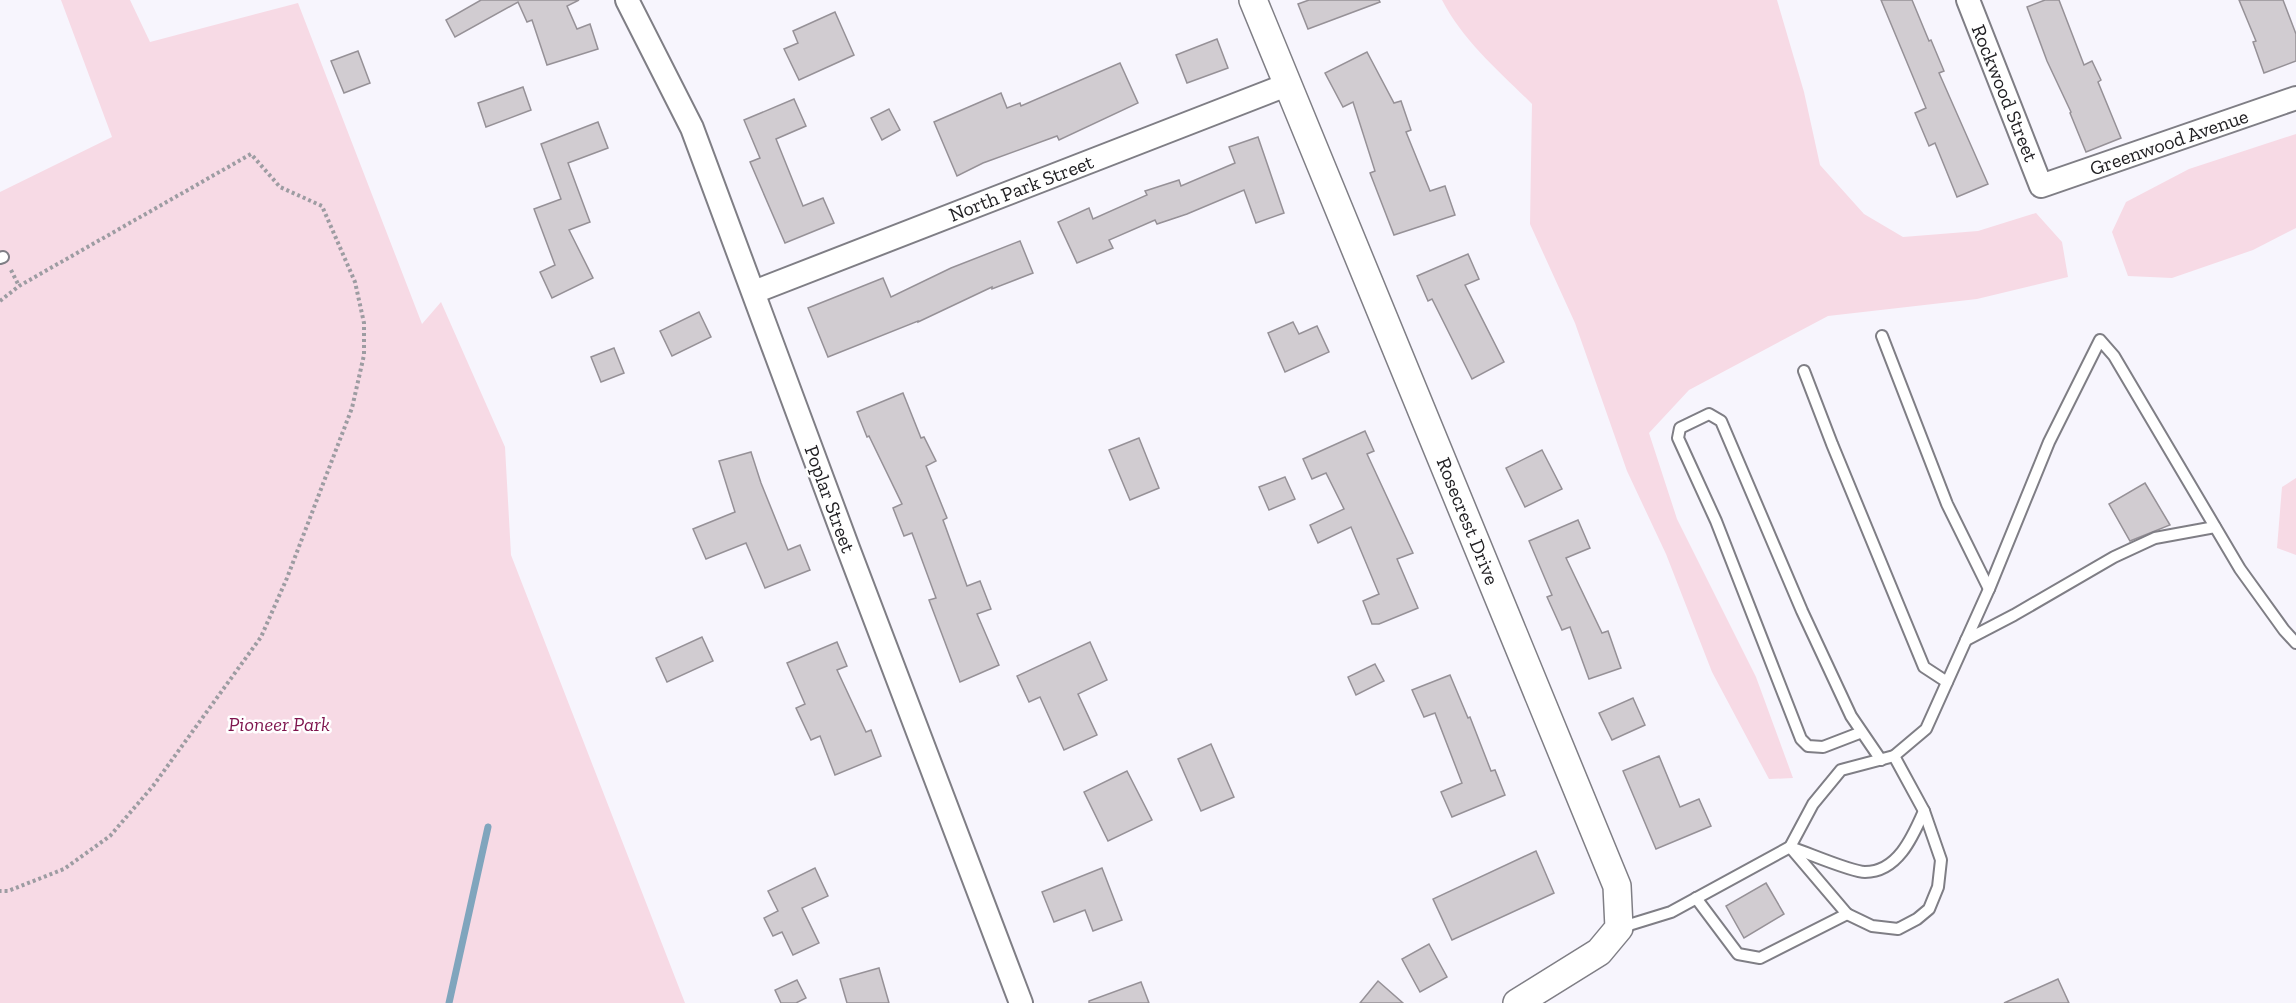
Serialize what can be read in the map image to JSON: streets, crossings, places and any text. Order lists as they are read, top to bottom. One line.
{"streets":{"street":["Rockwood Street","Greenwood Avenue","North Park Street","Poplar Street","Rosecrest Drive"]},"crossings":[["Rockwood Street","Greenwood Avenue"],["North Park Street","Poplar Street"],["North Park Street","Rosecrest Drive"]],"parks":["Pioneer Park"]}
